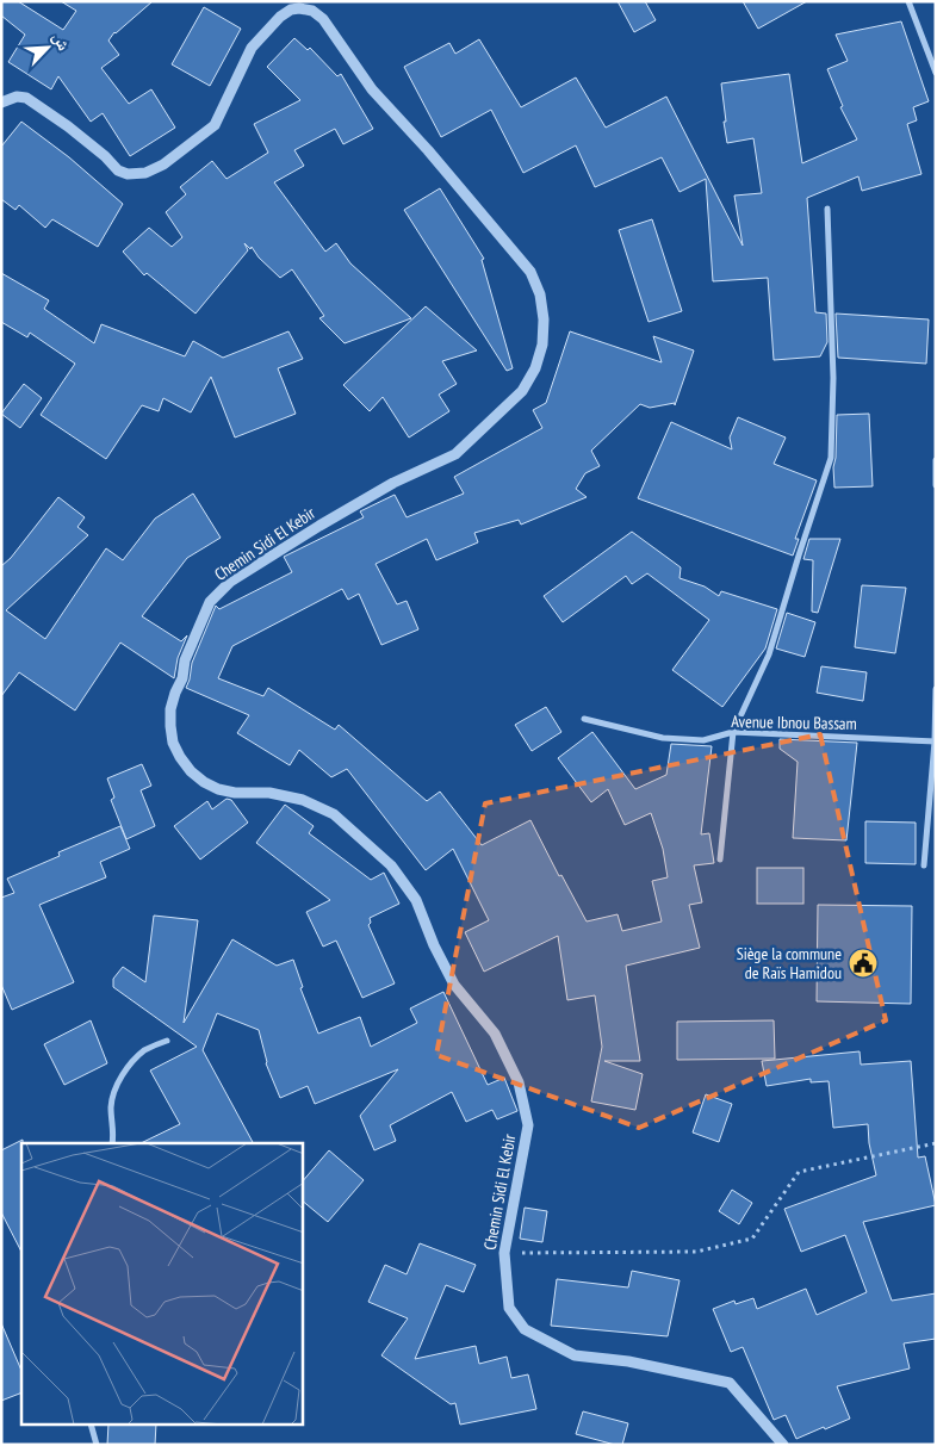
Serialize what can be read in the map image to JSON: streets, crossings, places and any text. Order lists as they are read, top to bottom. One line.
{"streets":{"street":["Chemin Sidi El Kebir","Avenue Ibnou Bassam"]},"places":{"public building":["Siège la commune de Raïs Hamidou"]},"north":"top right"}
